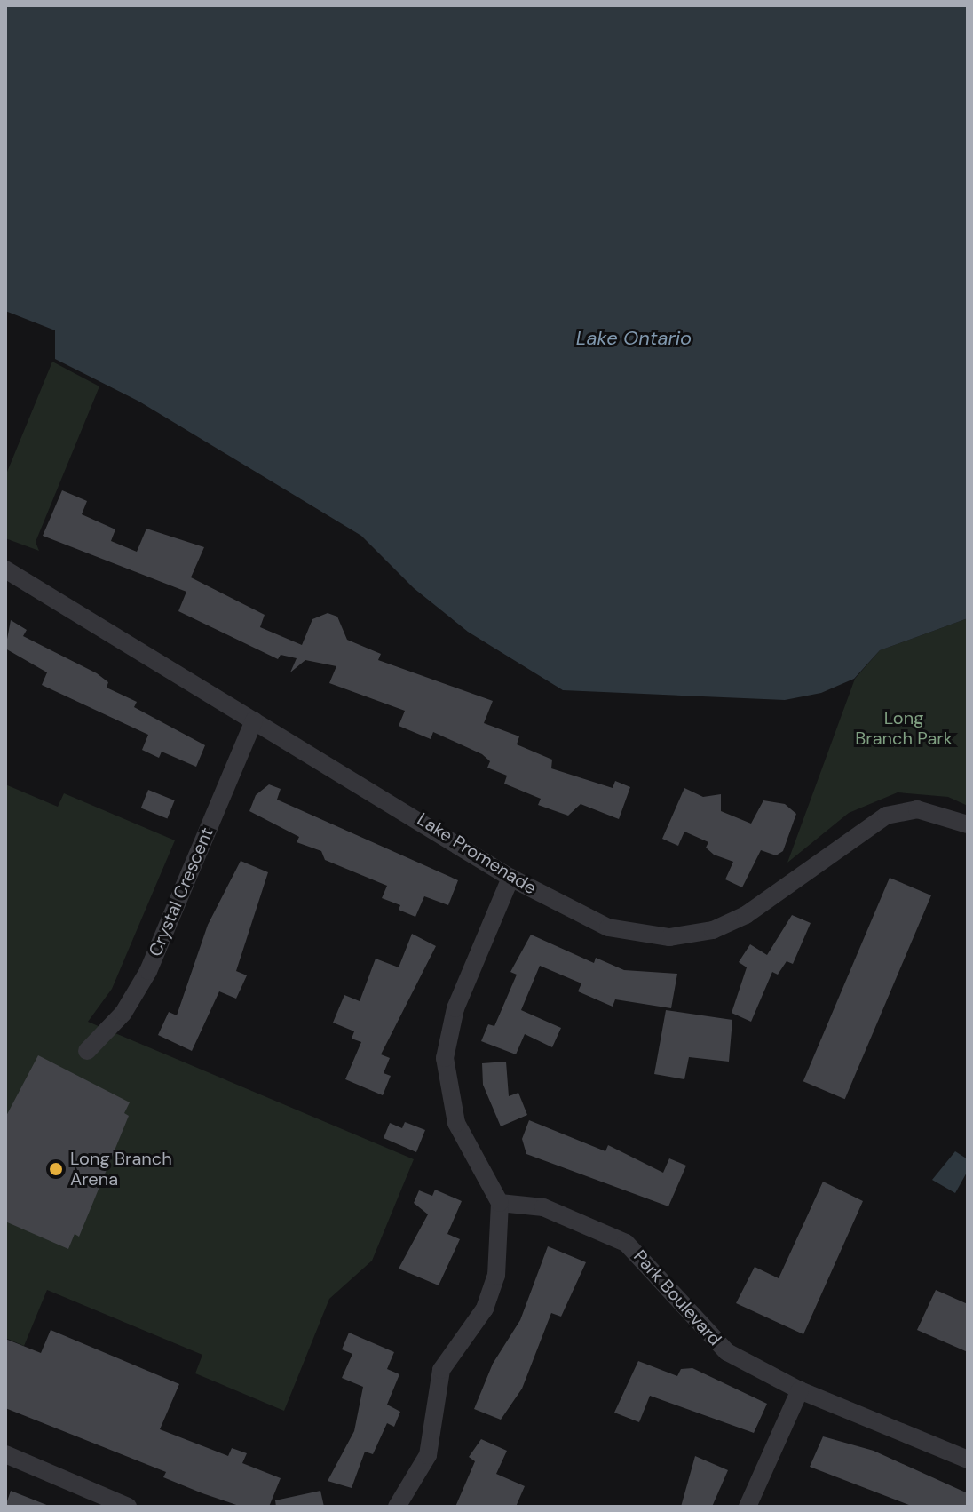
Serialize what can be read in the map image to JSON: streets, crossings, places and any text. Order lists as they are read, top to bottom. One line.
{"streets":{"street":["Lake Promenade","Crystal Crescent","Park Boulevard"]},"crossings":[["Lake Promenade","Crystal Crescent"]],"water":["Lake Ontario"],"parks":["Long Branch Park"],"places":["Long Branch Arena"]}
